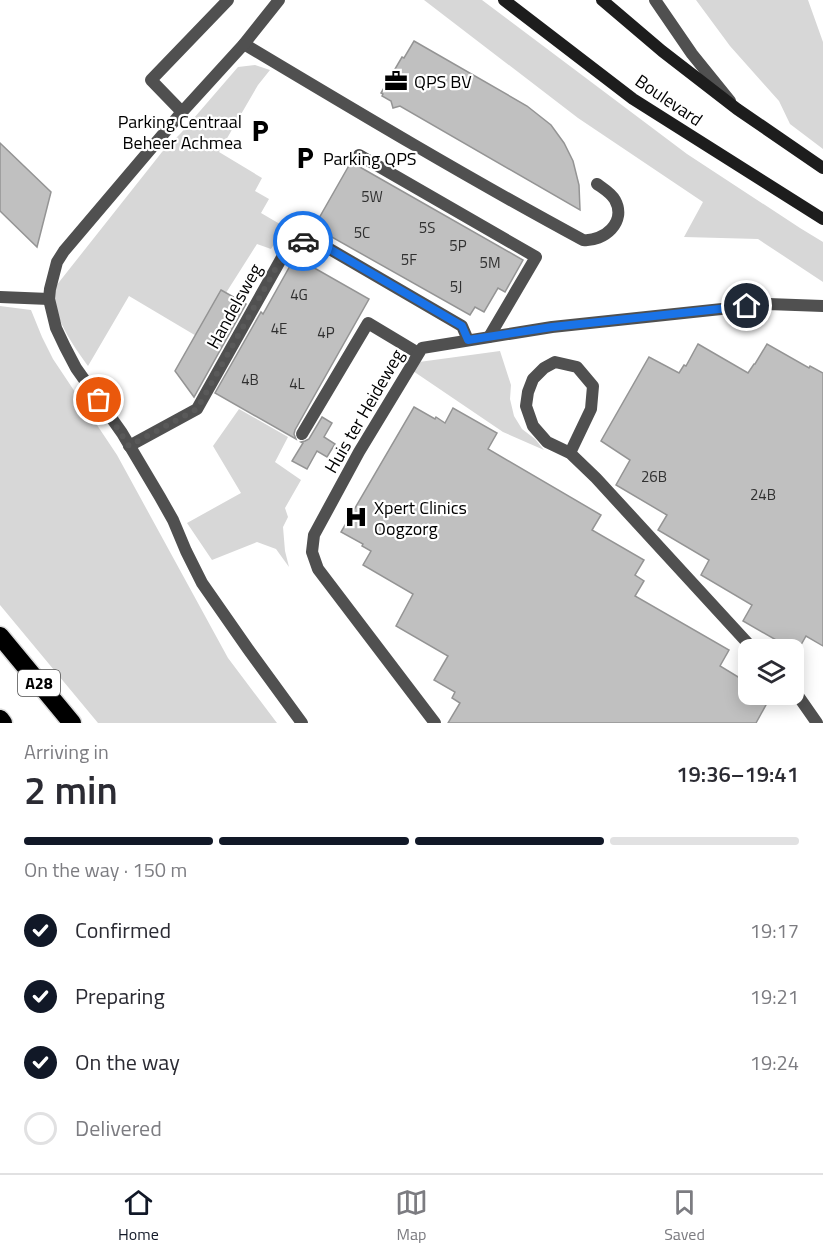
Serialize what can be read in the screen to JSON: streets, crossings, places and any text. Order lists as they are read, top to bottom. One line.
{"streets":{"highway":["A28"],"main road":["Boulevard"],"street":["Handelsweg","Huis ter Heideweg"]},"crossings":[["Handelsweg","Huis ter Heideweg"]],"places":{"office":["QPS BV"],"parking":["Parking Centraal Beheer Achmea","Parking QPS"],"hospital":["Xpert Clinics Oogzorg"]},"house_numbers":["5W","5S","5C","5P","5F","5M","5J","4G","4E","4P","4B","4L","26B","24B"],"page":{"heading":["2 min","Arriving in","19:36–19:41"],"bar":"On the way · 150 m","list":[["Confirmed","19:17"],["Preparing","19:21"],["On the way","19:24"],"Delivered"],"tabs":["Home","Map","Saved"]}}
